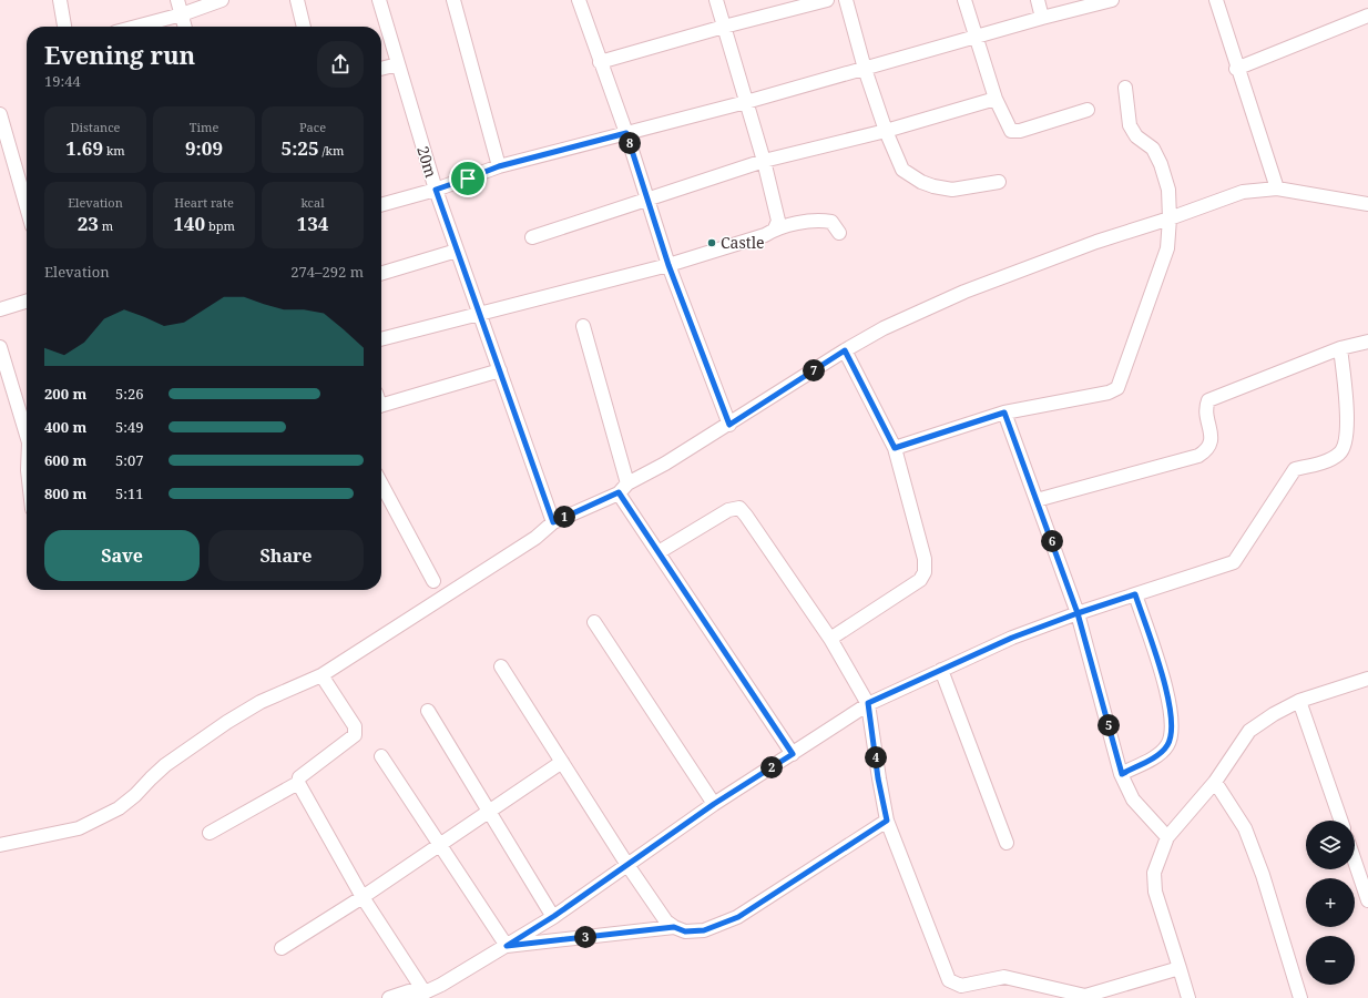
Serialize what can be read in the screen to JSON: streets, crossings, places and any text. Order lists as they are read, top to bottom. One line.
{"streets":{"street":["20m"]},"places":["Castle"],"page":{"heading":["Evening run","19:44"],"stats":[["Distance","1.69 km"],["Time","9:09"],["Pace","5:25 /km"],["Elevation","23 m"],["Heart rate","140 bpm"],["kcal","134"]],"pins":["8","7","1","6","5","4","2","3"],"chart":["Elevation","274–292 m"],"list":[{"name":"200 m","note":"5:26"},{"name":"400 m","note":"5:49"},{"name":"600 m","note":"5:07"},{"name":"800 m","note":"5:11"}],"buttons":["Save","Share"],"map_buttons":["+","−"]}}
